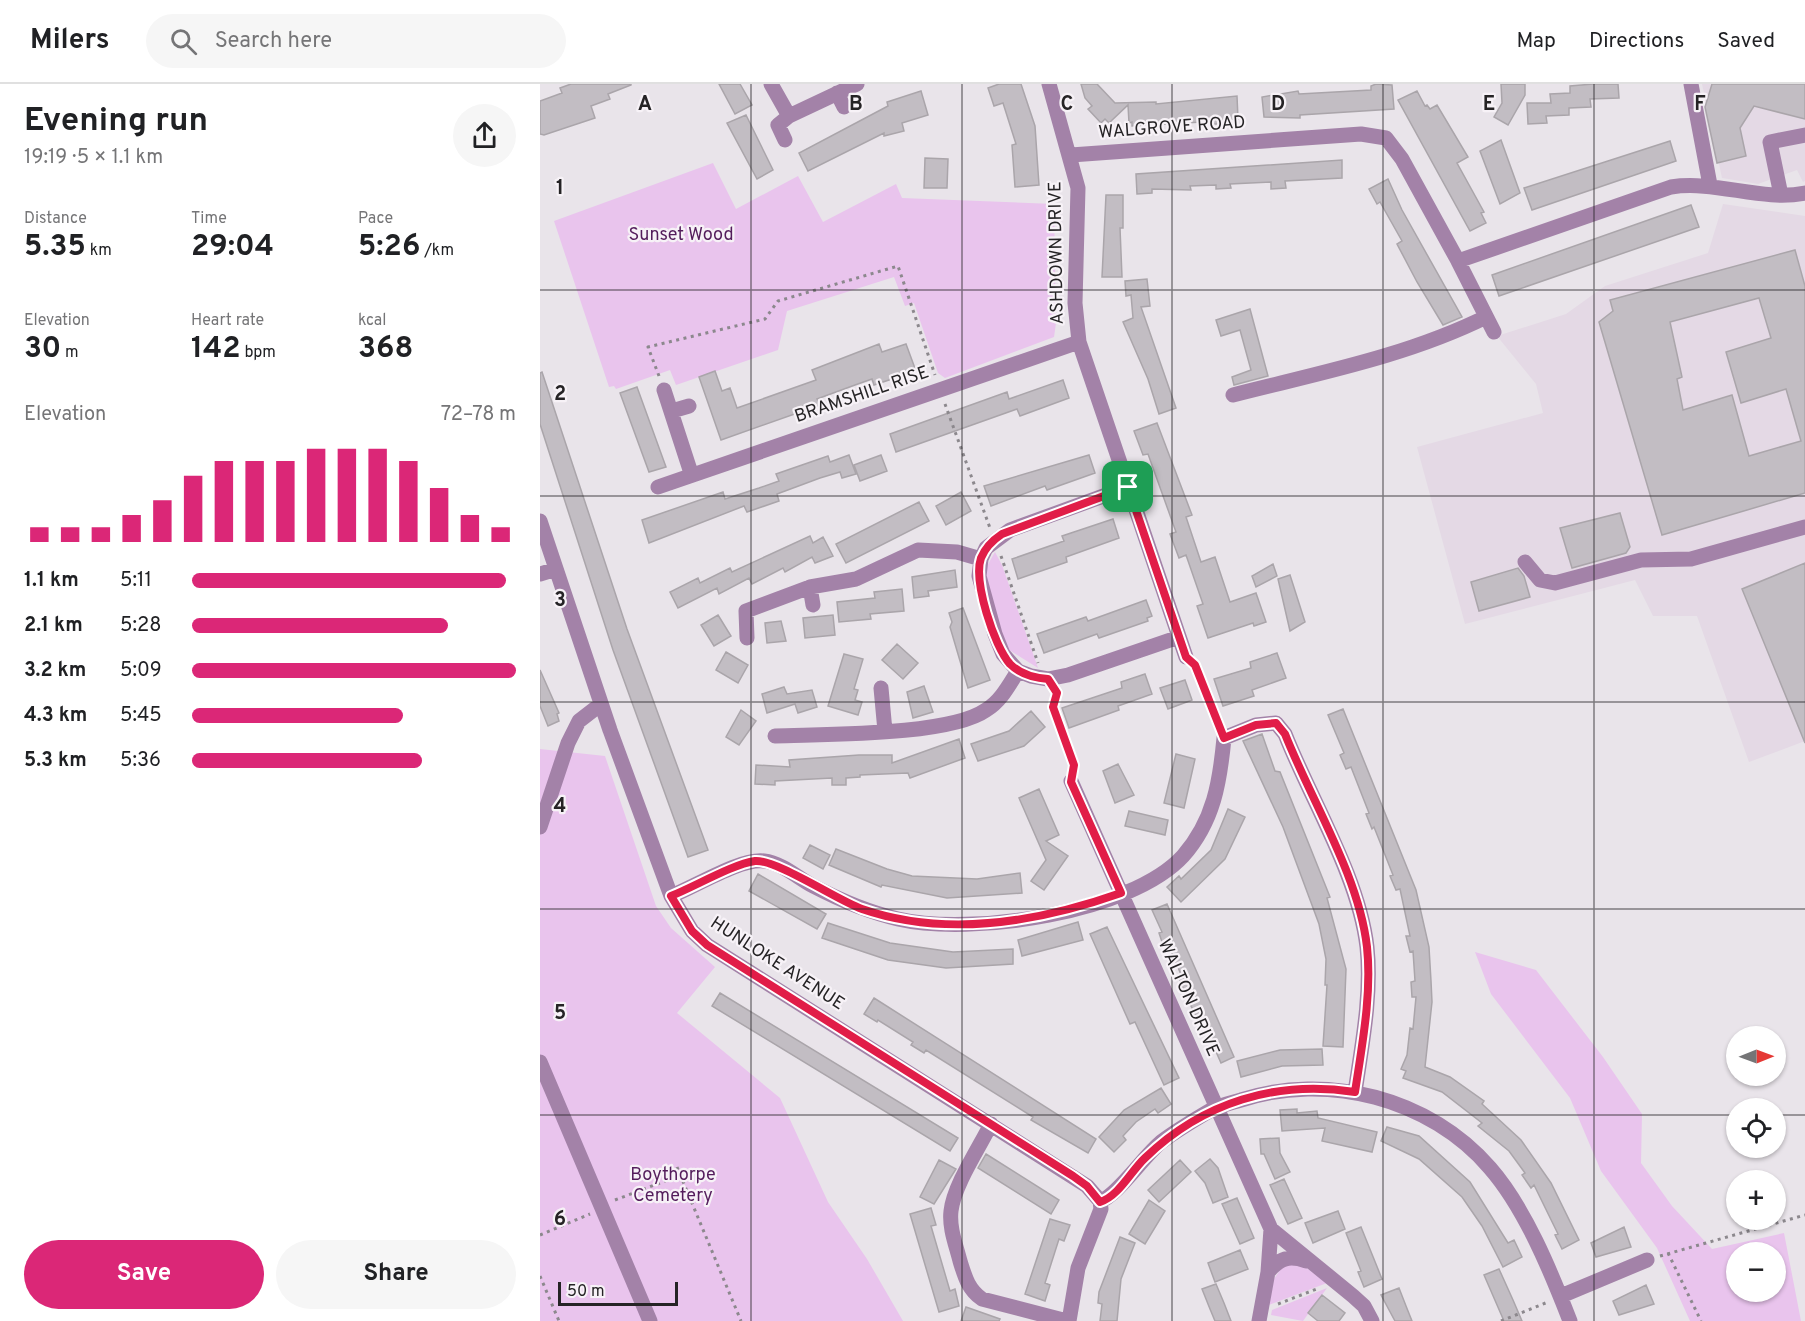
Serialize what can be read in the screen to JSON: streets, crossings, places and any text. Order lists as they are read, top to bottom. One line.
{"streets":{"street":["WALGROVE ROAD","ASHDOWN DRIVE","BRAMSHILL RISE","HUNLOKE AVENUE","WALTON DRIVE"]},"crossings":[["WALGROVE ROAD","ASHDOWN DRIVE"],["ASHDOWN DRIVE","BRAMSHILL RISE"]],"parks":["Sunset Wood","Boythorpe Cemetery"],"scale_bar":"50 m","north":"right","page":{"header":"Milers","search":"Search here","nav":["Map","Directions","Saved"],"heading":["Evening run","19:19 · 5 × 1.1 km"],"stats":[["Distance","5.35 km"],["Time","29:04"],["Pace","5:26 /km"],["Elevation","30 m"],["Heart rate","142 bpm"],["kcal","368"]],"chart":["Elevation","72–78 m"],"list":[{"name":"1.1 km","note":"5:11"},{"name":"2.1 km","note":"5:28"},{"name":"3.2 km","note":"5:09"},{"name":"4.3 km","note":"5:45"},{"name":"5.3 km","note":"5:36"}],"map_buttons":["+","−"],"buttons":["Save","Share"],"scale":"50 m"},"grid":{"columns":["A","B","C","D","E","F"],"rows":["1","2","3","4","5","6"]}}
